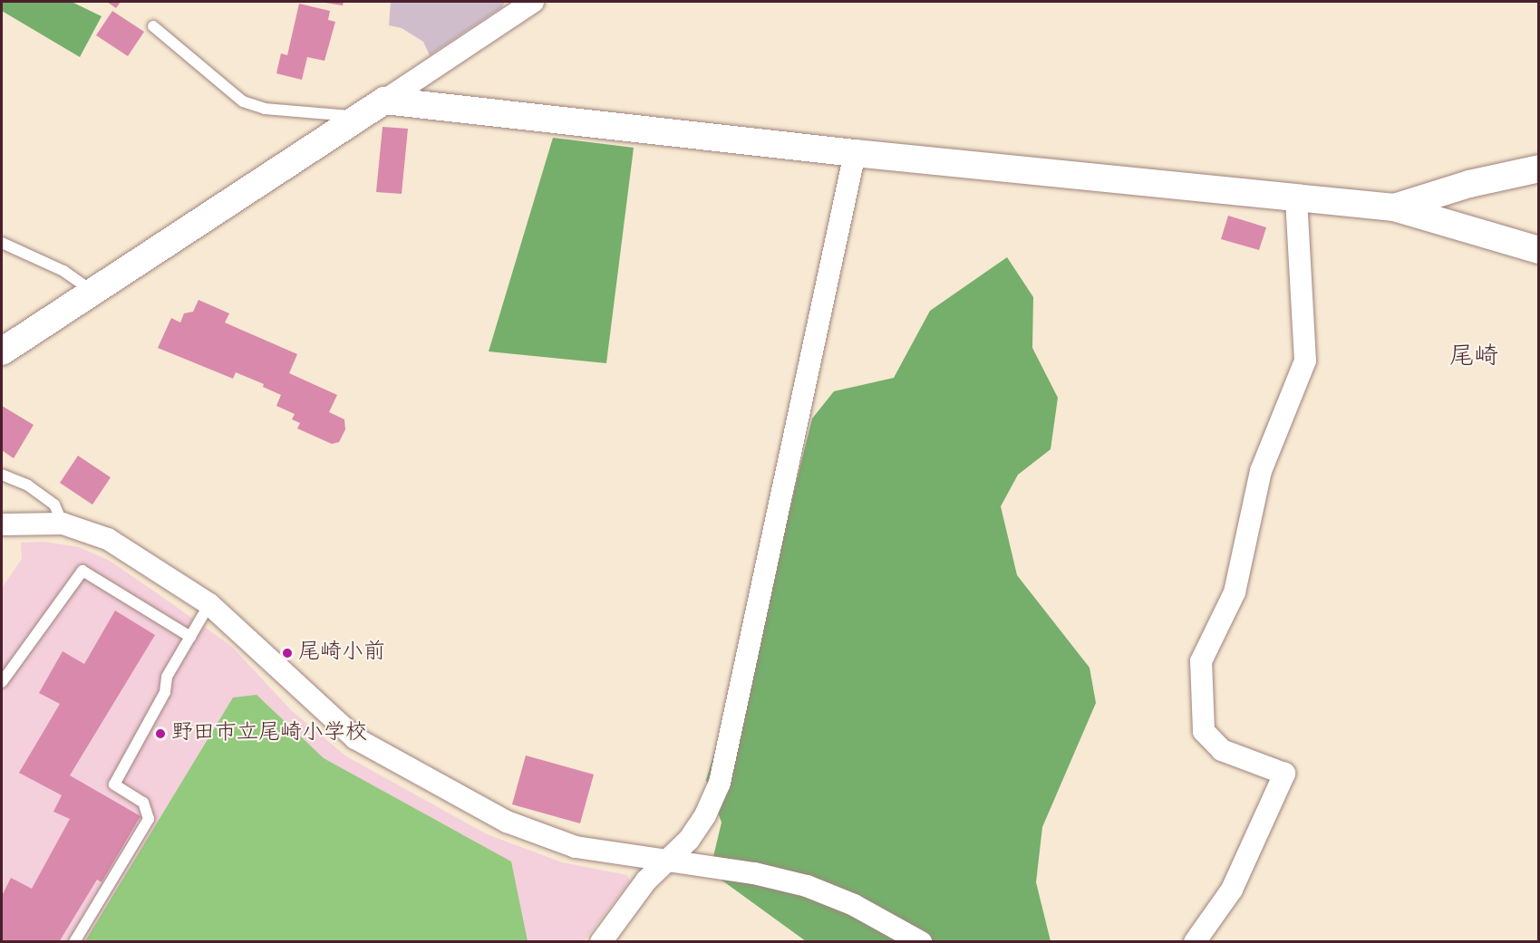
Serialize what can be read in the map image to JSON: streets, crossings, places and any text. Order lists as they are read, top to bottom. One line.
{"districts":["尾崎"],"places":["尾崎小前","野田市立尾崎小学校"]}
